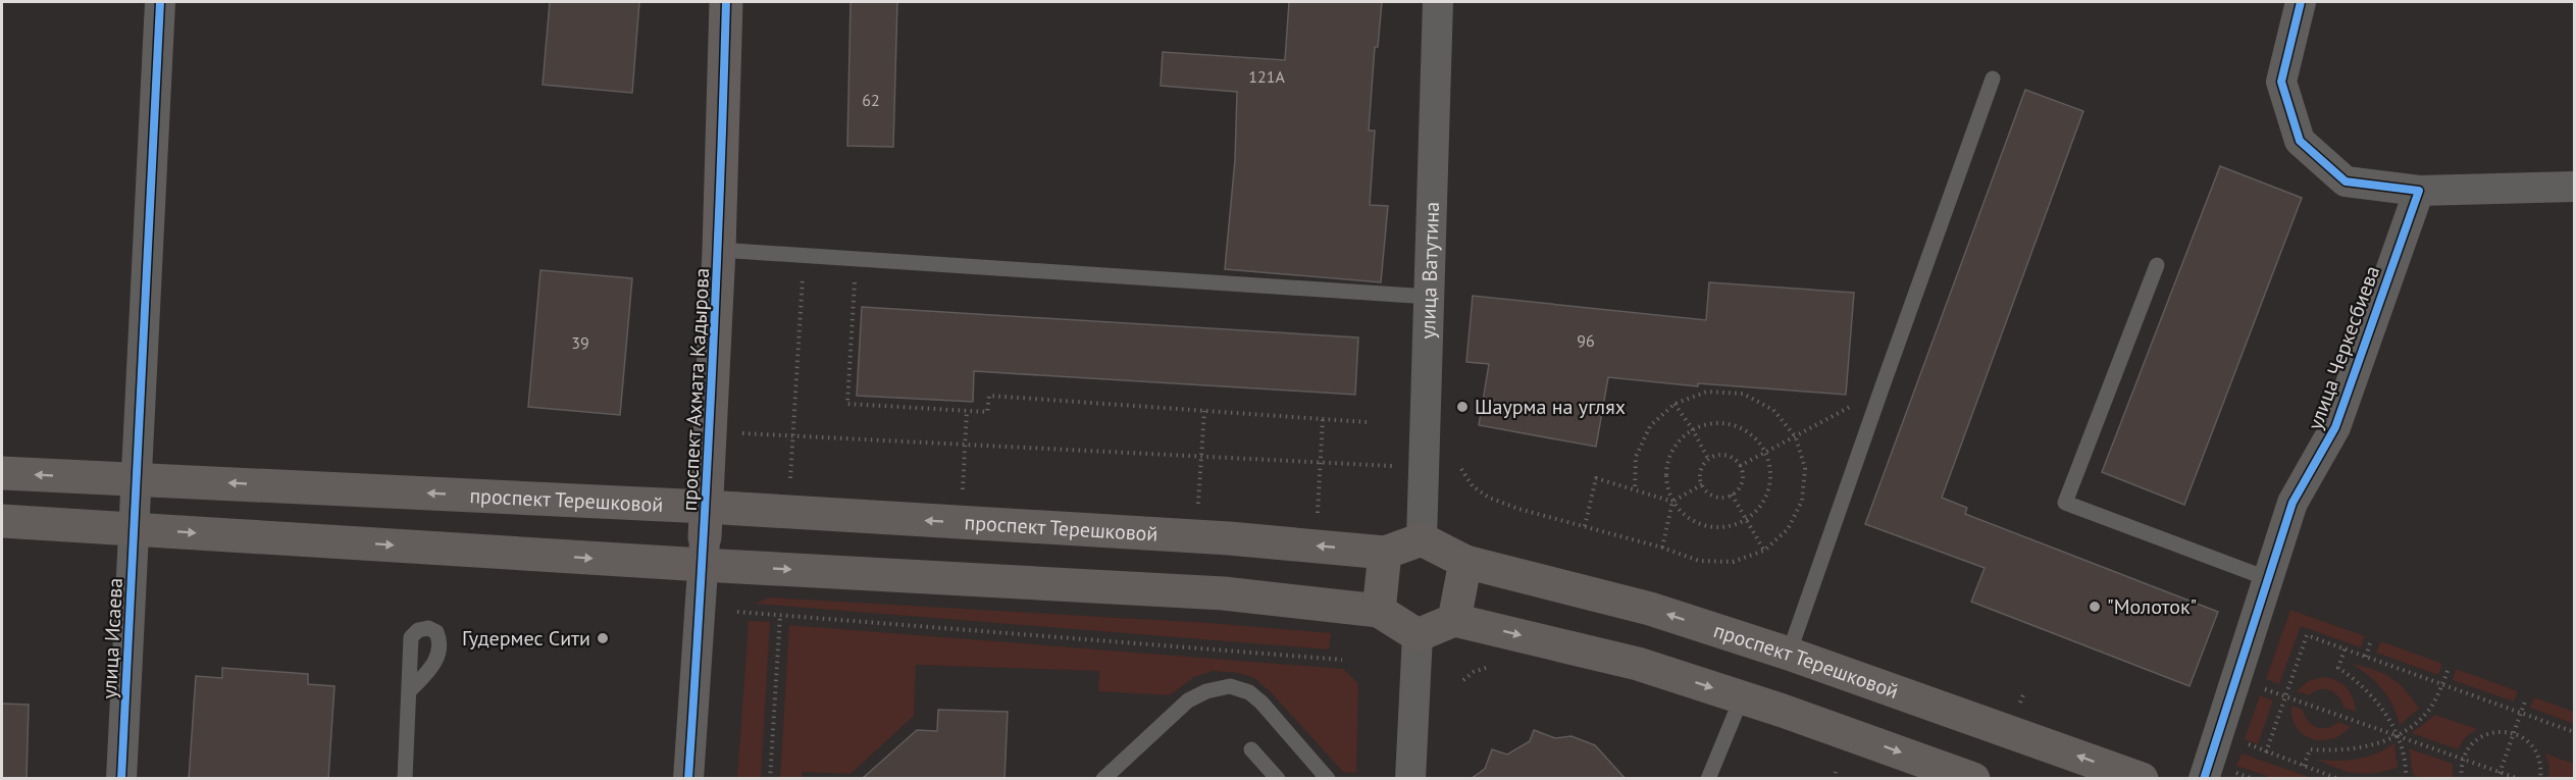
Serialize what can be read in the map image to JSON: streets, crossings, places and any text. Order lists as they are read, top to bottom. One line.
{"streets":{"main road":["проспект Ахмата Кадырова","проспект Терешковой"],"street":["улица Ватутина","улица Черкесбиева","улица Исаева"]},"crossings":[["улица Ватутина","проспект Терешковой"],["проспект Ахмата Кадырова","проспект Терешковой"],["проспект Терешковой","улица Исаева"]],"places":["Шаурма на углях","\"Молоток\"","Гудермес Сити"],"house_numbers":["121А","62","96","39"]}
